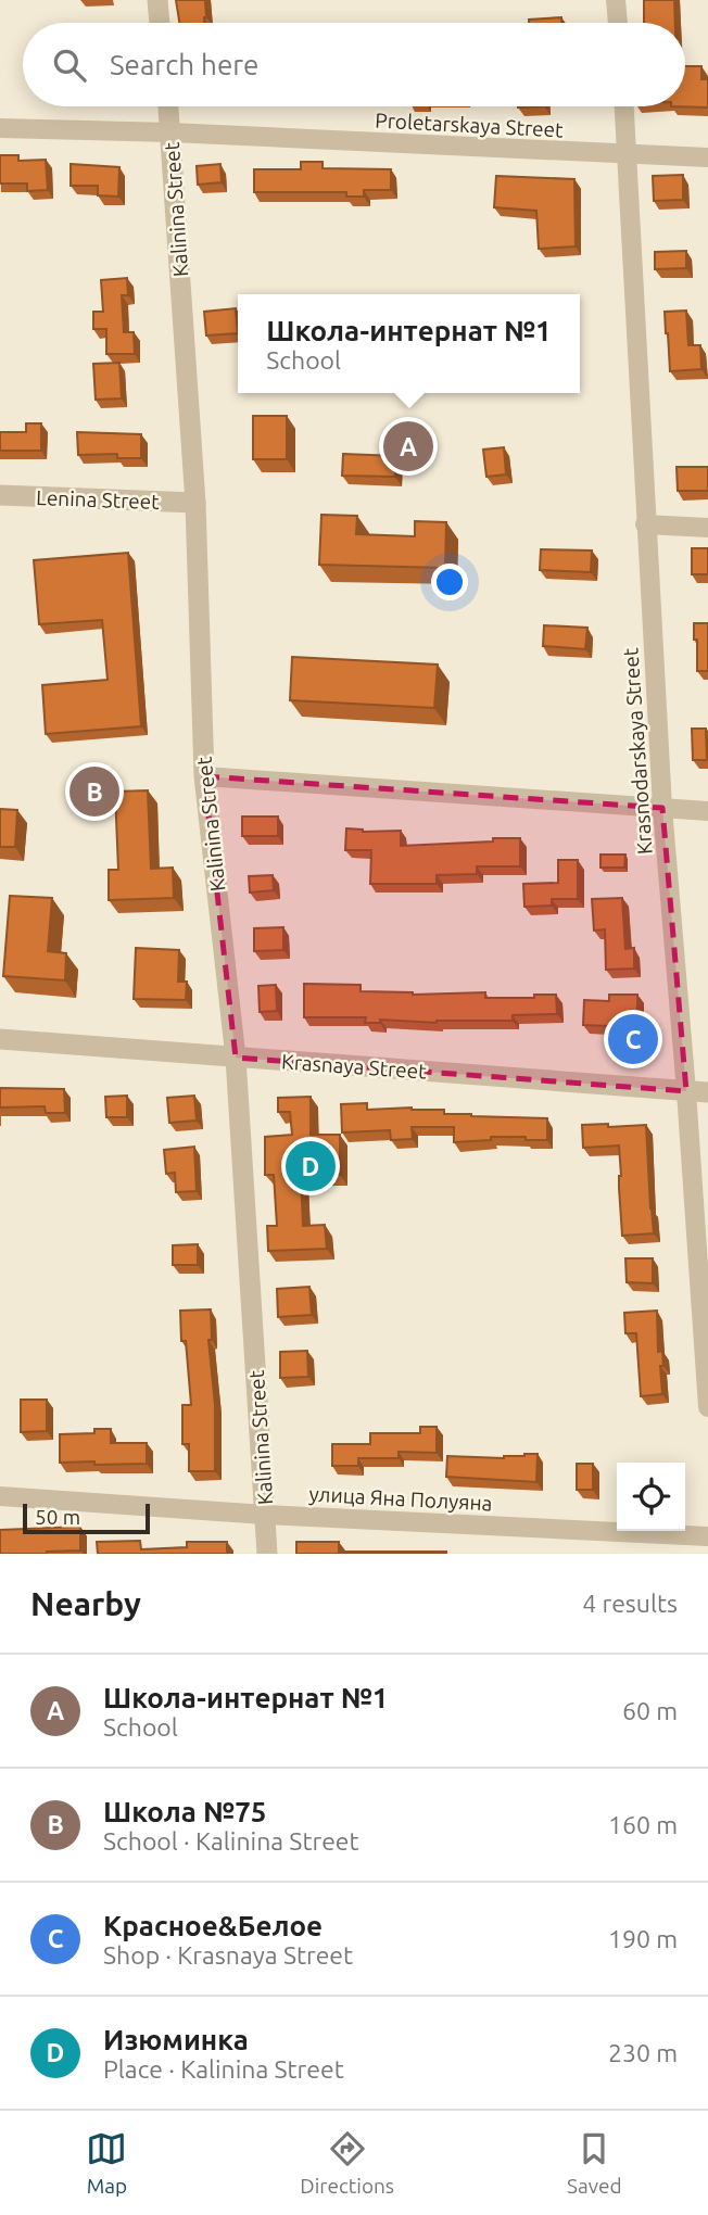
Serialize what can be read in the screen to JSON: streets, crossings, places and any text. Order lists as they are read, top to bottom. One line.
{"streets":{"street":["Proletarskaya Street","Kalinina Street","Lenina Street","Krasnodarskaya Street","Krasnaya Street","улица Яна Полуяна"]},"crossings":[["Proletarskaya Street","Kalinina Street"],["Proletarskaya Street","Krasnodarskaya Street"],["Kalinina Street","Lenina Street"],["Kalinina Street","Krasnaya Street"],["Kalinina Street","улица Яна Полуяна"],["Krasnodarskaya Street","Krasnaya Street"]],"scale_bar":"50 m","page":{"search":"Search here","popup":["Школа-интернат №1","School"],"pins":["A","B","C","D"],"scale":"50 m","heading":["Nearby","4 results"],"list":[{"mark":"A","name":"Школа-интернат №1","note":"School","value":"60 m"},{"mark":"B","name":"Школа №75","note":"School · Kalinina Street","value":"160 m"},{"mark":"C","name":"Красное&Белое","note":"Shop · Krasnaya Street","value":"190 m"},{"mark":"D","name":"Изюминка","note":"Place · Kalinina Street","value":"230 m"}],"nav":["Map","Directions","Saved"]}}
